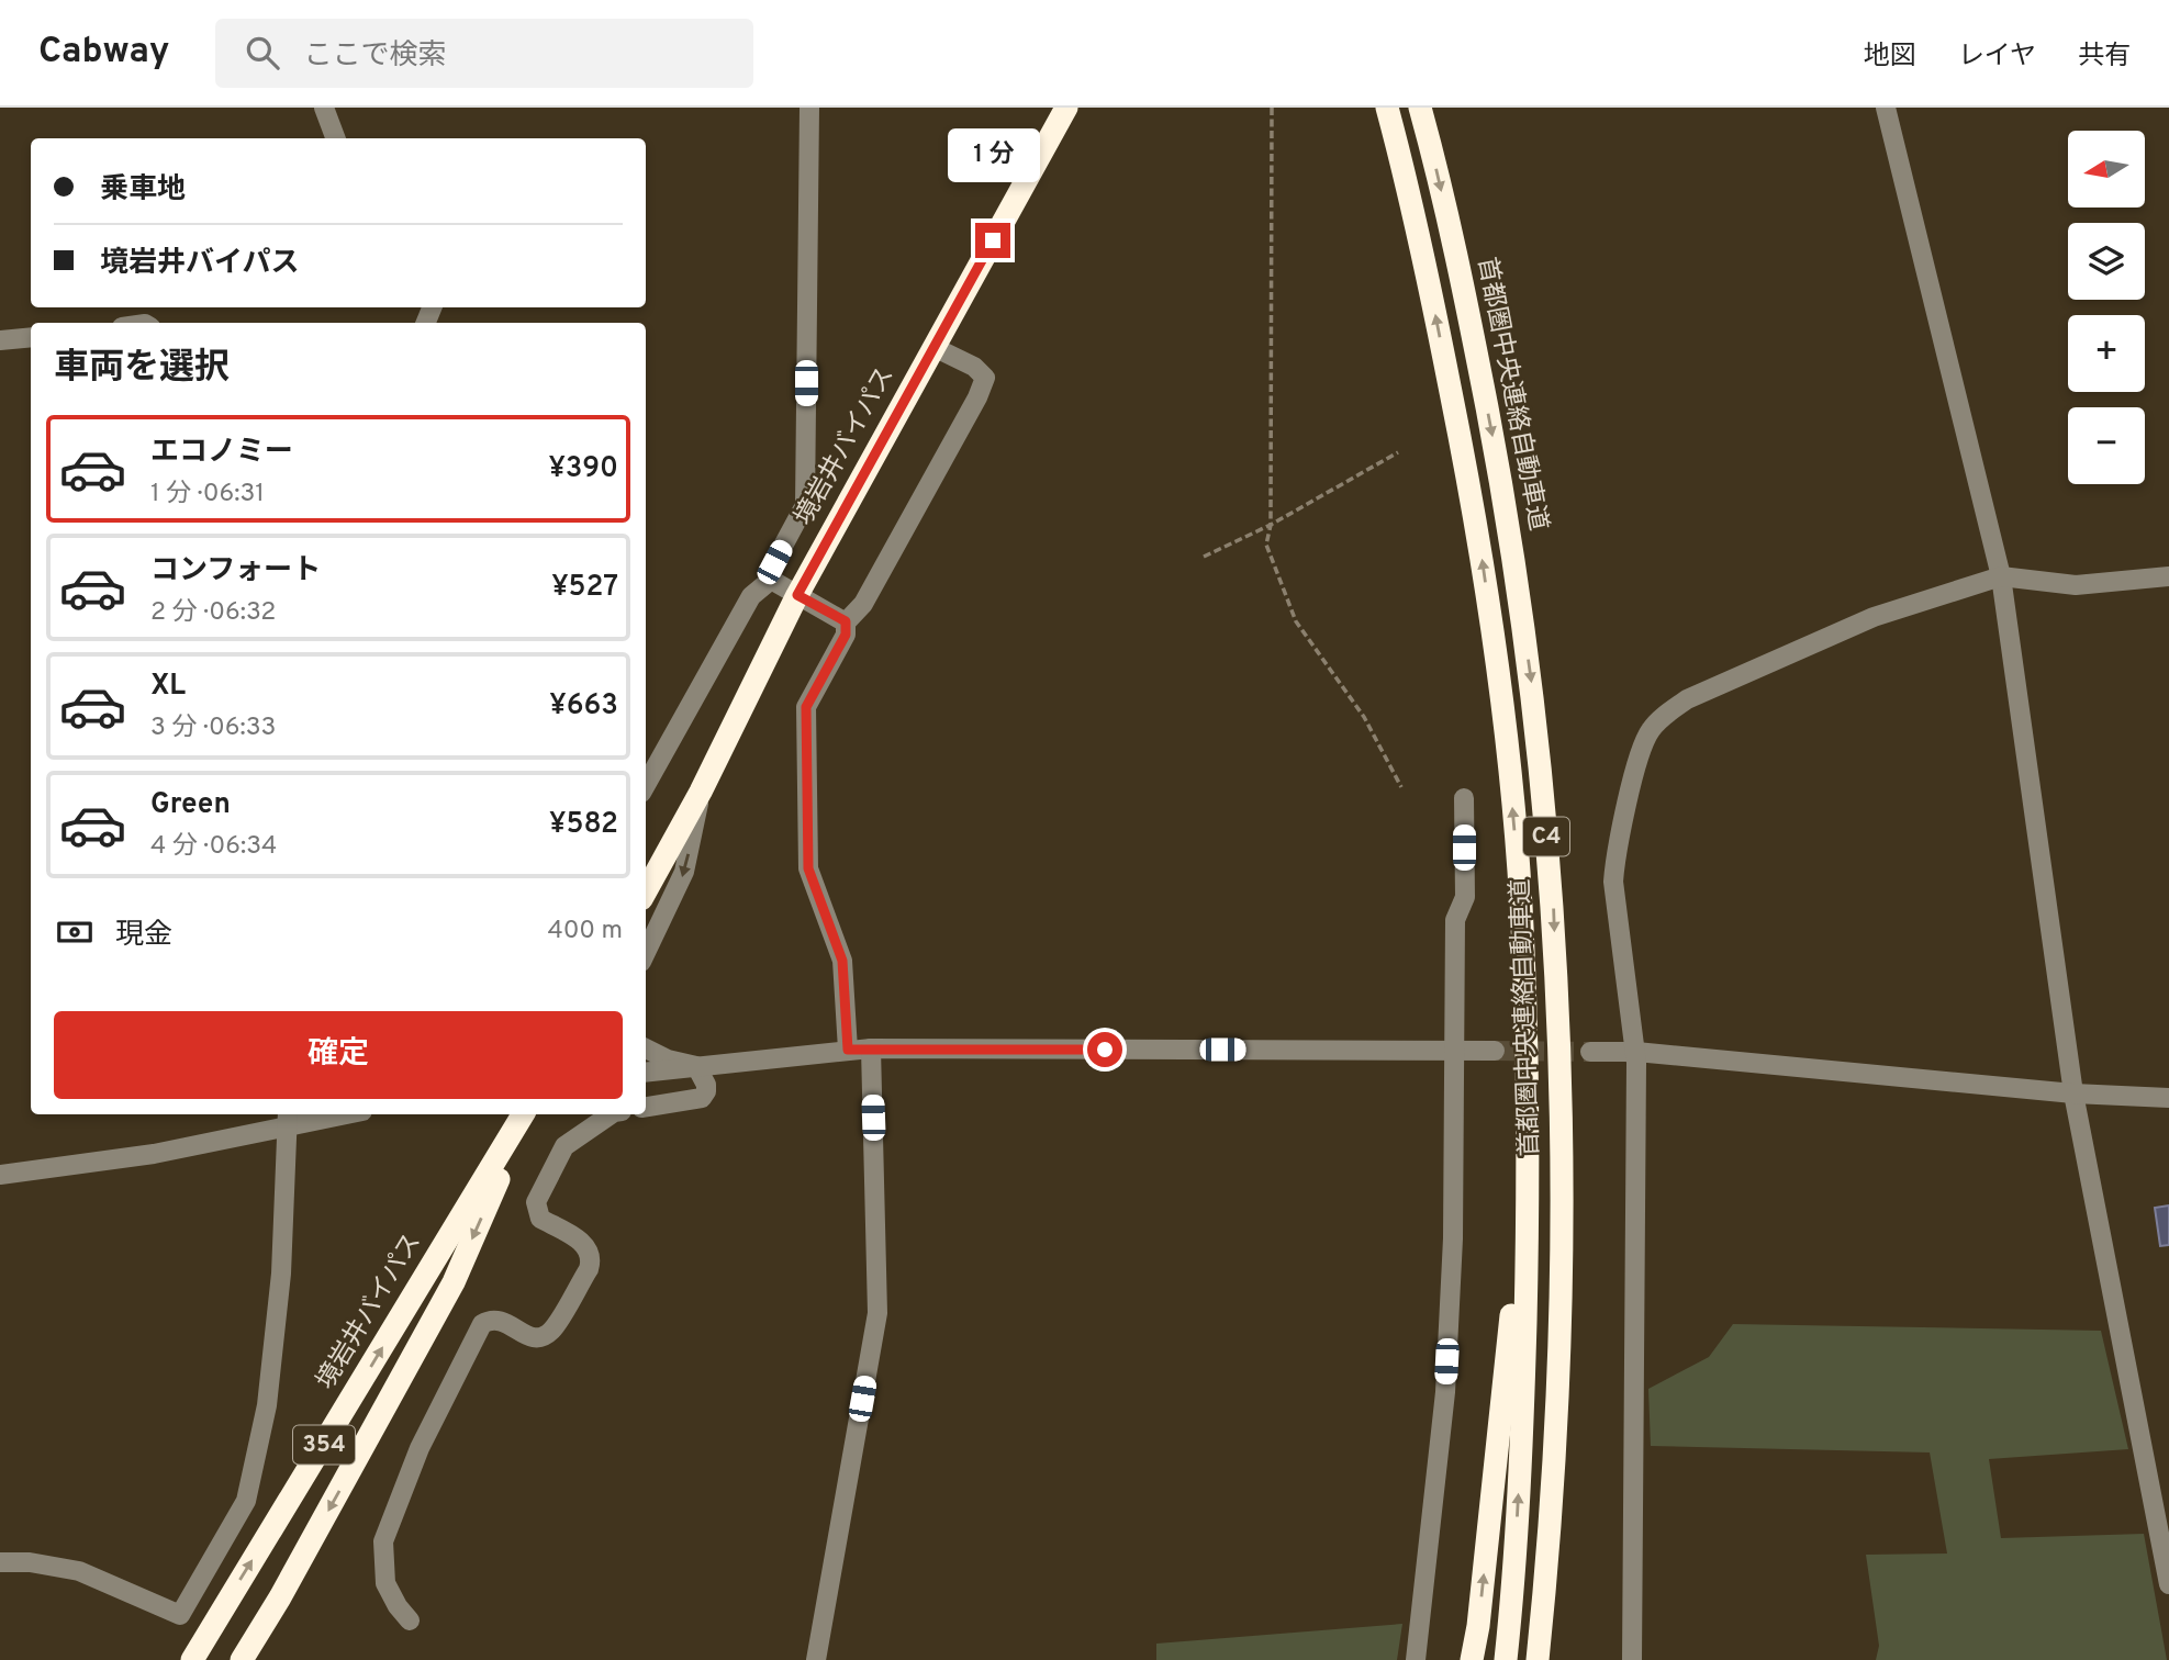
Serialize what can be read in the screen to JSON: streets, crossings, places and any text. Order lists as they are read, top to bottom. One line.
{"streets":{"highway":["首都圏中央連絡自動車道","境岩井バイパス","C4","354"]},"north":"left","page":{"header":"Cabway","search":"ここで検索","nav":["地図","レイヤ","共有"],"bubble":"1 分","map_buttons":["+","−"],"banner":["乗車地","境岩井バイパス"],"heading":"車両を選択","list":[{"name":"エコノミー","note":"1 分 · 06:31","value":"¥390"},{"name":"コンフォート","note":"2 分 · 06:32","value":"¥527"},{"name":"XL","note":"3 分 · 06:33","value":"¥663"},{"name":"Green","note":"4 分 · 06:34","value":"¥582"}],"pay":["現金","400 m"],"buttons":"確定"}}
